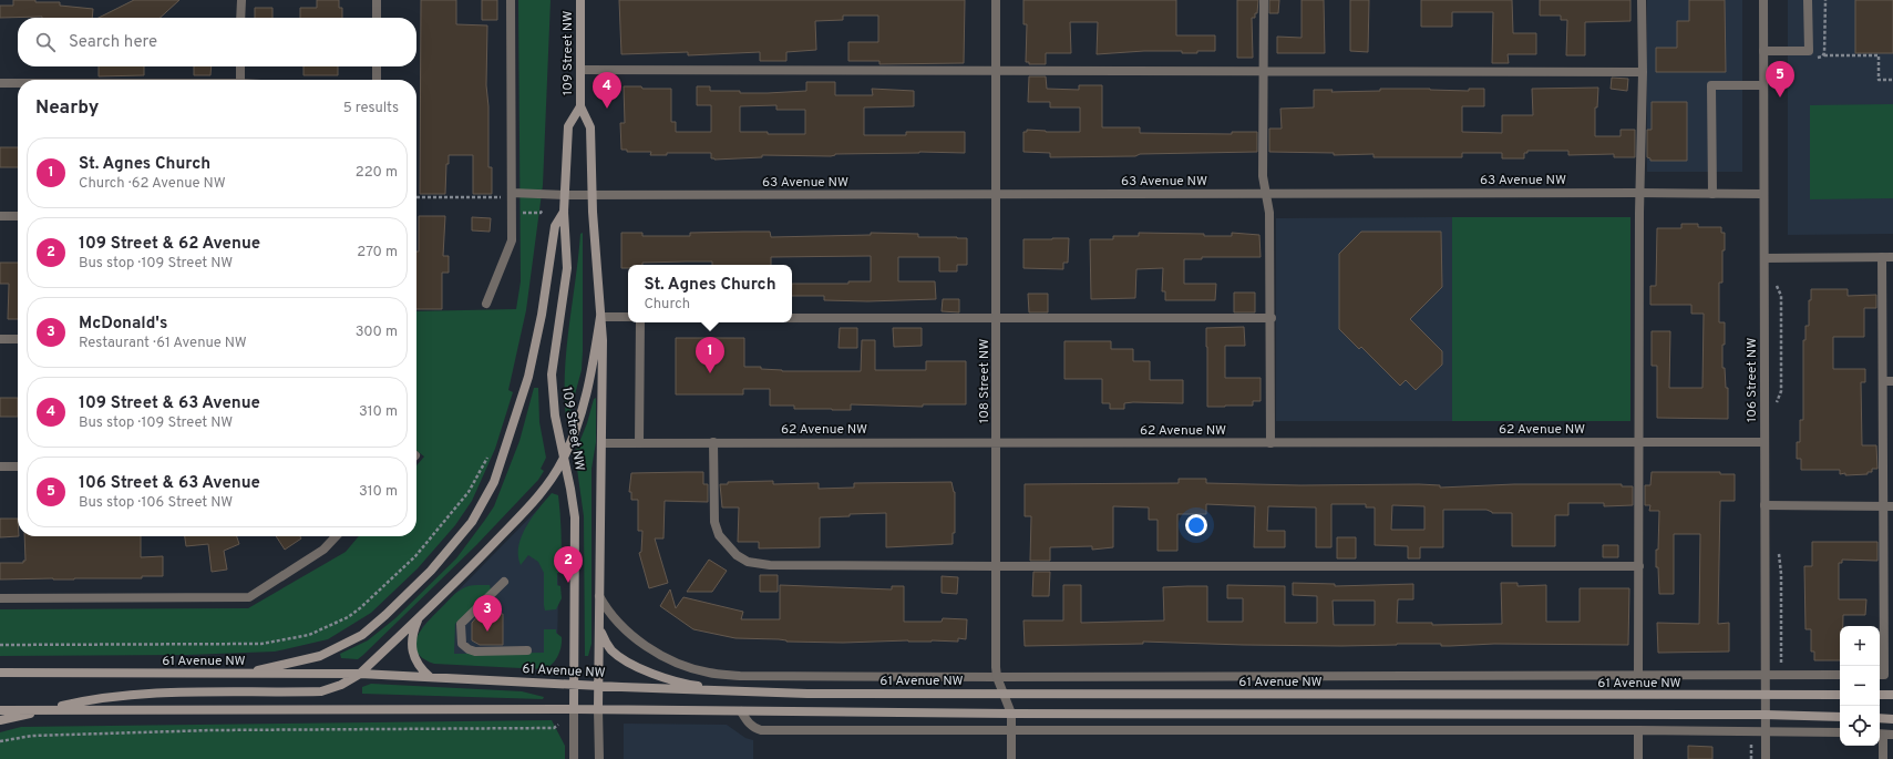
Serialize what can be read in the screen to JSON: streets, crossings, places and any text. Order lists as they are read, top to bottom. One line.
{"streets":{"main road":["109 Street NW","61 Avenue NW"],"street":["63 Avenue NW","106 Street NW","108 Street NW","62 Avenue NW"]},"crossings":[["109 Street NW","63 Avenue NW"],["109 Street NW","62 Avenue NW"],["109 Street NW","61 Avenue NW"],["63 Avenue NW","106 Street NW"],["63 Avenue NW","108 Street NW"],["106 Street NW","62 Avenue NW"],["106 Street NW","61 Avenue NW"],["108 Street NW","62 Avenue NW"],["108 Street NW","61 Avenue NW"]],"page":{"search":"Search here","pins":["5","4","1","2","3"],"heading":["Nearby","5 results"],"list":[{"mark":"1","name":"St. Agnes Church","note":"Church · 62 Avenue NW","value":"220 m"},{"mark":"2","name":"109 Street & 62 Avenue","note":"Bus stop · 109 Street NW","value":"270 m"},{"mark":"3","name":"McDonald's","note":"Restaurant · 61 Avenue NW","value":"300 m"},{"mark":"4","name":"109 Street & 63 Avenue","note":"Bus stop · 109 Street NW","value":"310 m"},{"mark":"5","name":"106 Street & 63 Avenue","note":"Bus stop · 106 Street NW","value":"310 m"}],"popup":["St. Agnes Church","Church"],"map_buttons":["+","−"]}}
